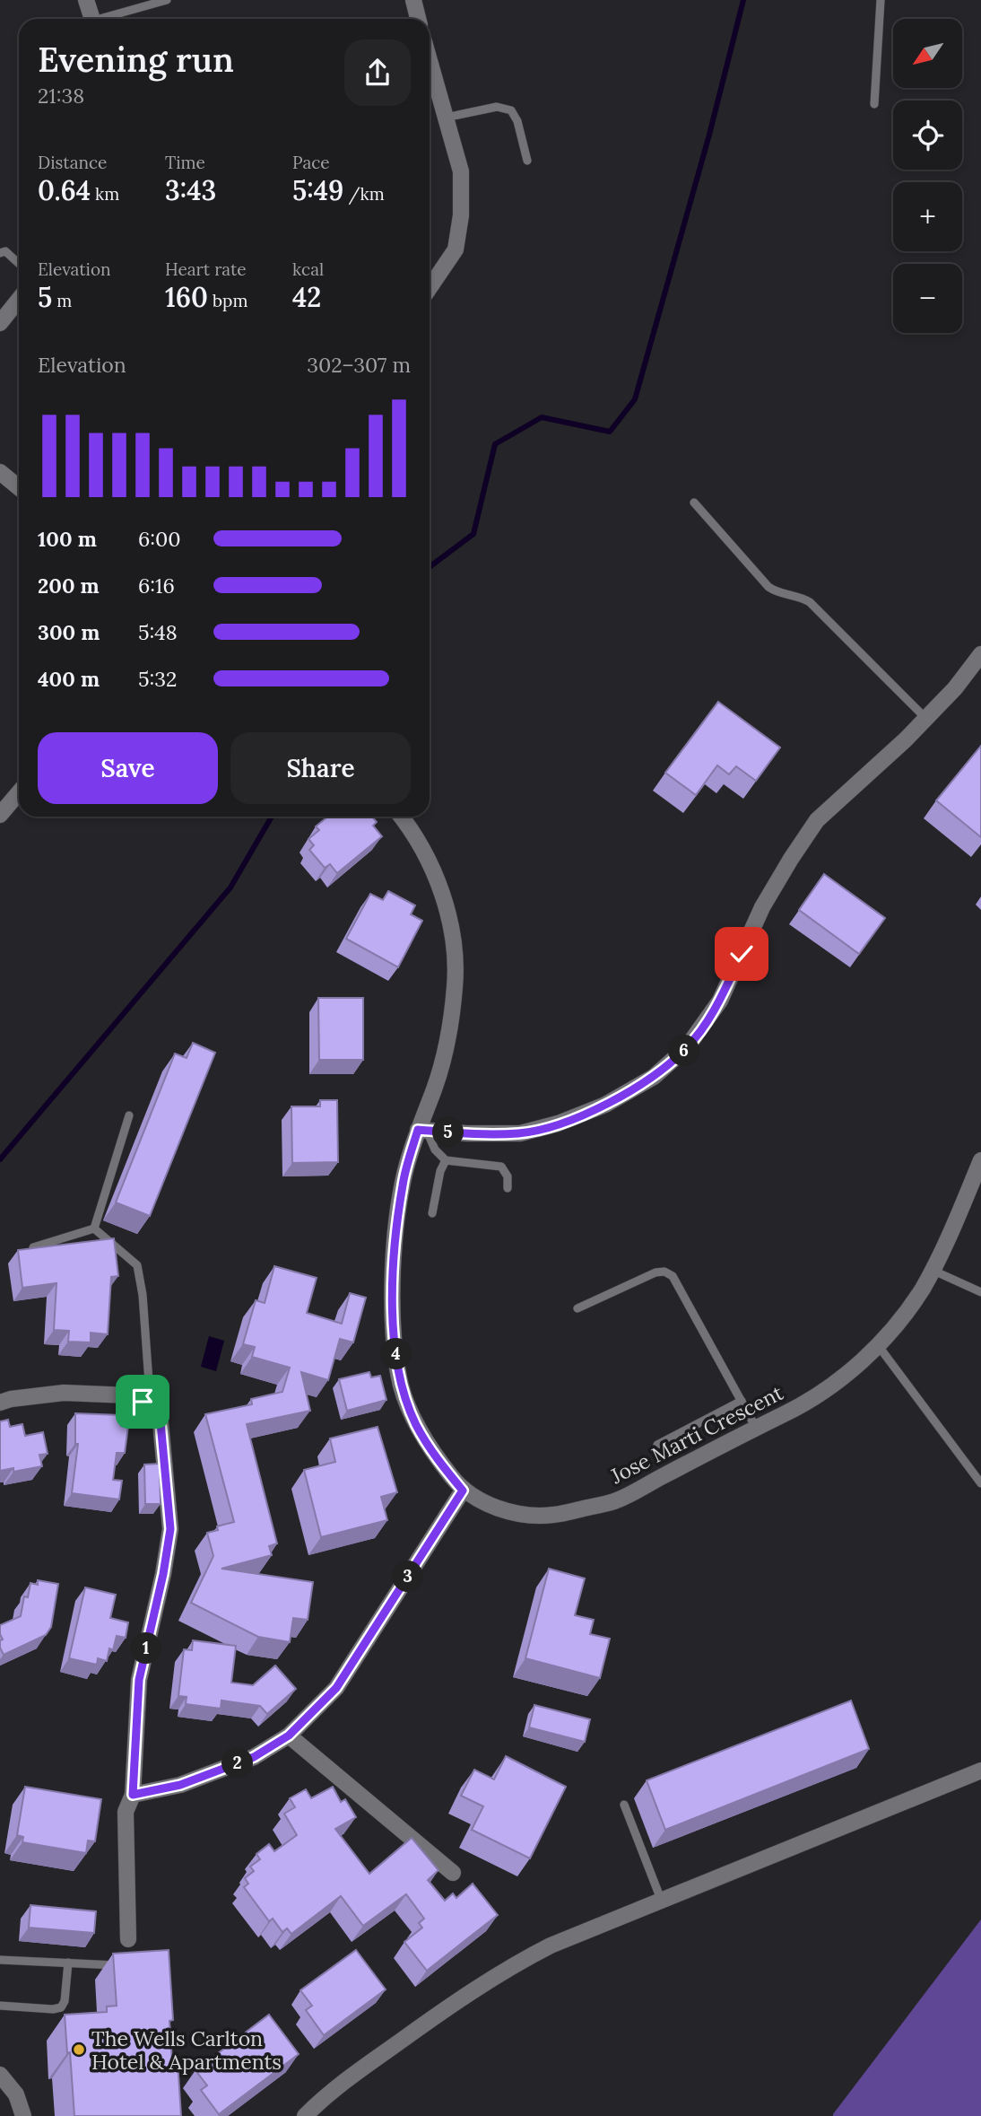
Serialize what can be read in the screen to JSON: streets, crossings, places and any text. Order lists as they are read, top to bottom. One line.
{"streets":{"street":["Jose Marti Crescent"]},"places":["The Wells Carlton Hotel & Apartments"],"north":"bottom left","page":{"map_buttons":["+","−"],"heading":["Evening run","21:38"],"stats":[["Distance","0.64 km"],["Time","3:43"],["Pace","5:49 /km"],["Elevation","5 m"],["Heart rate","160 bpm"],["kcal","42"]],"chart":["Elevation","302–307 m"],"list":[{"name":"100 m","note":"6:00"},{"name":"200 m","note":"6:16"},{"name":"300 m","note":"5:48"},{"name":"400 m","note":"5:32"}],"buttons":["Save","Share"],"pins":["6","5","4","3","1","2"]}}
